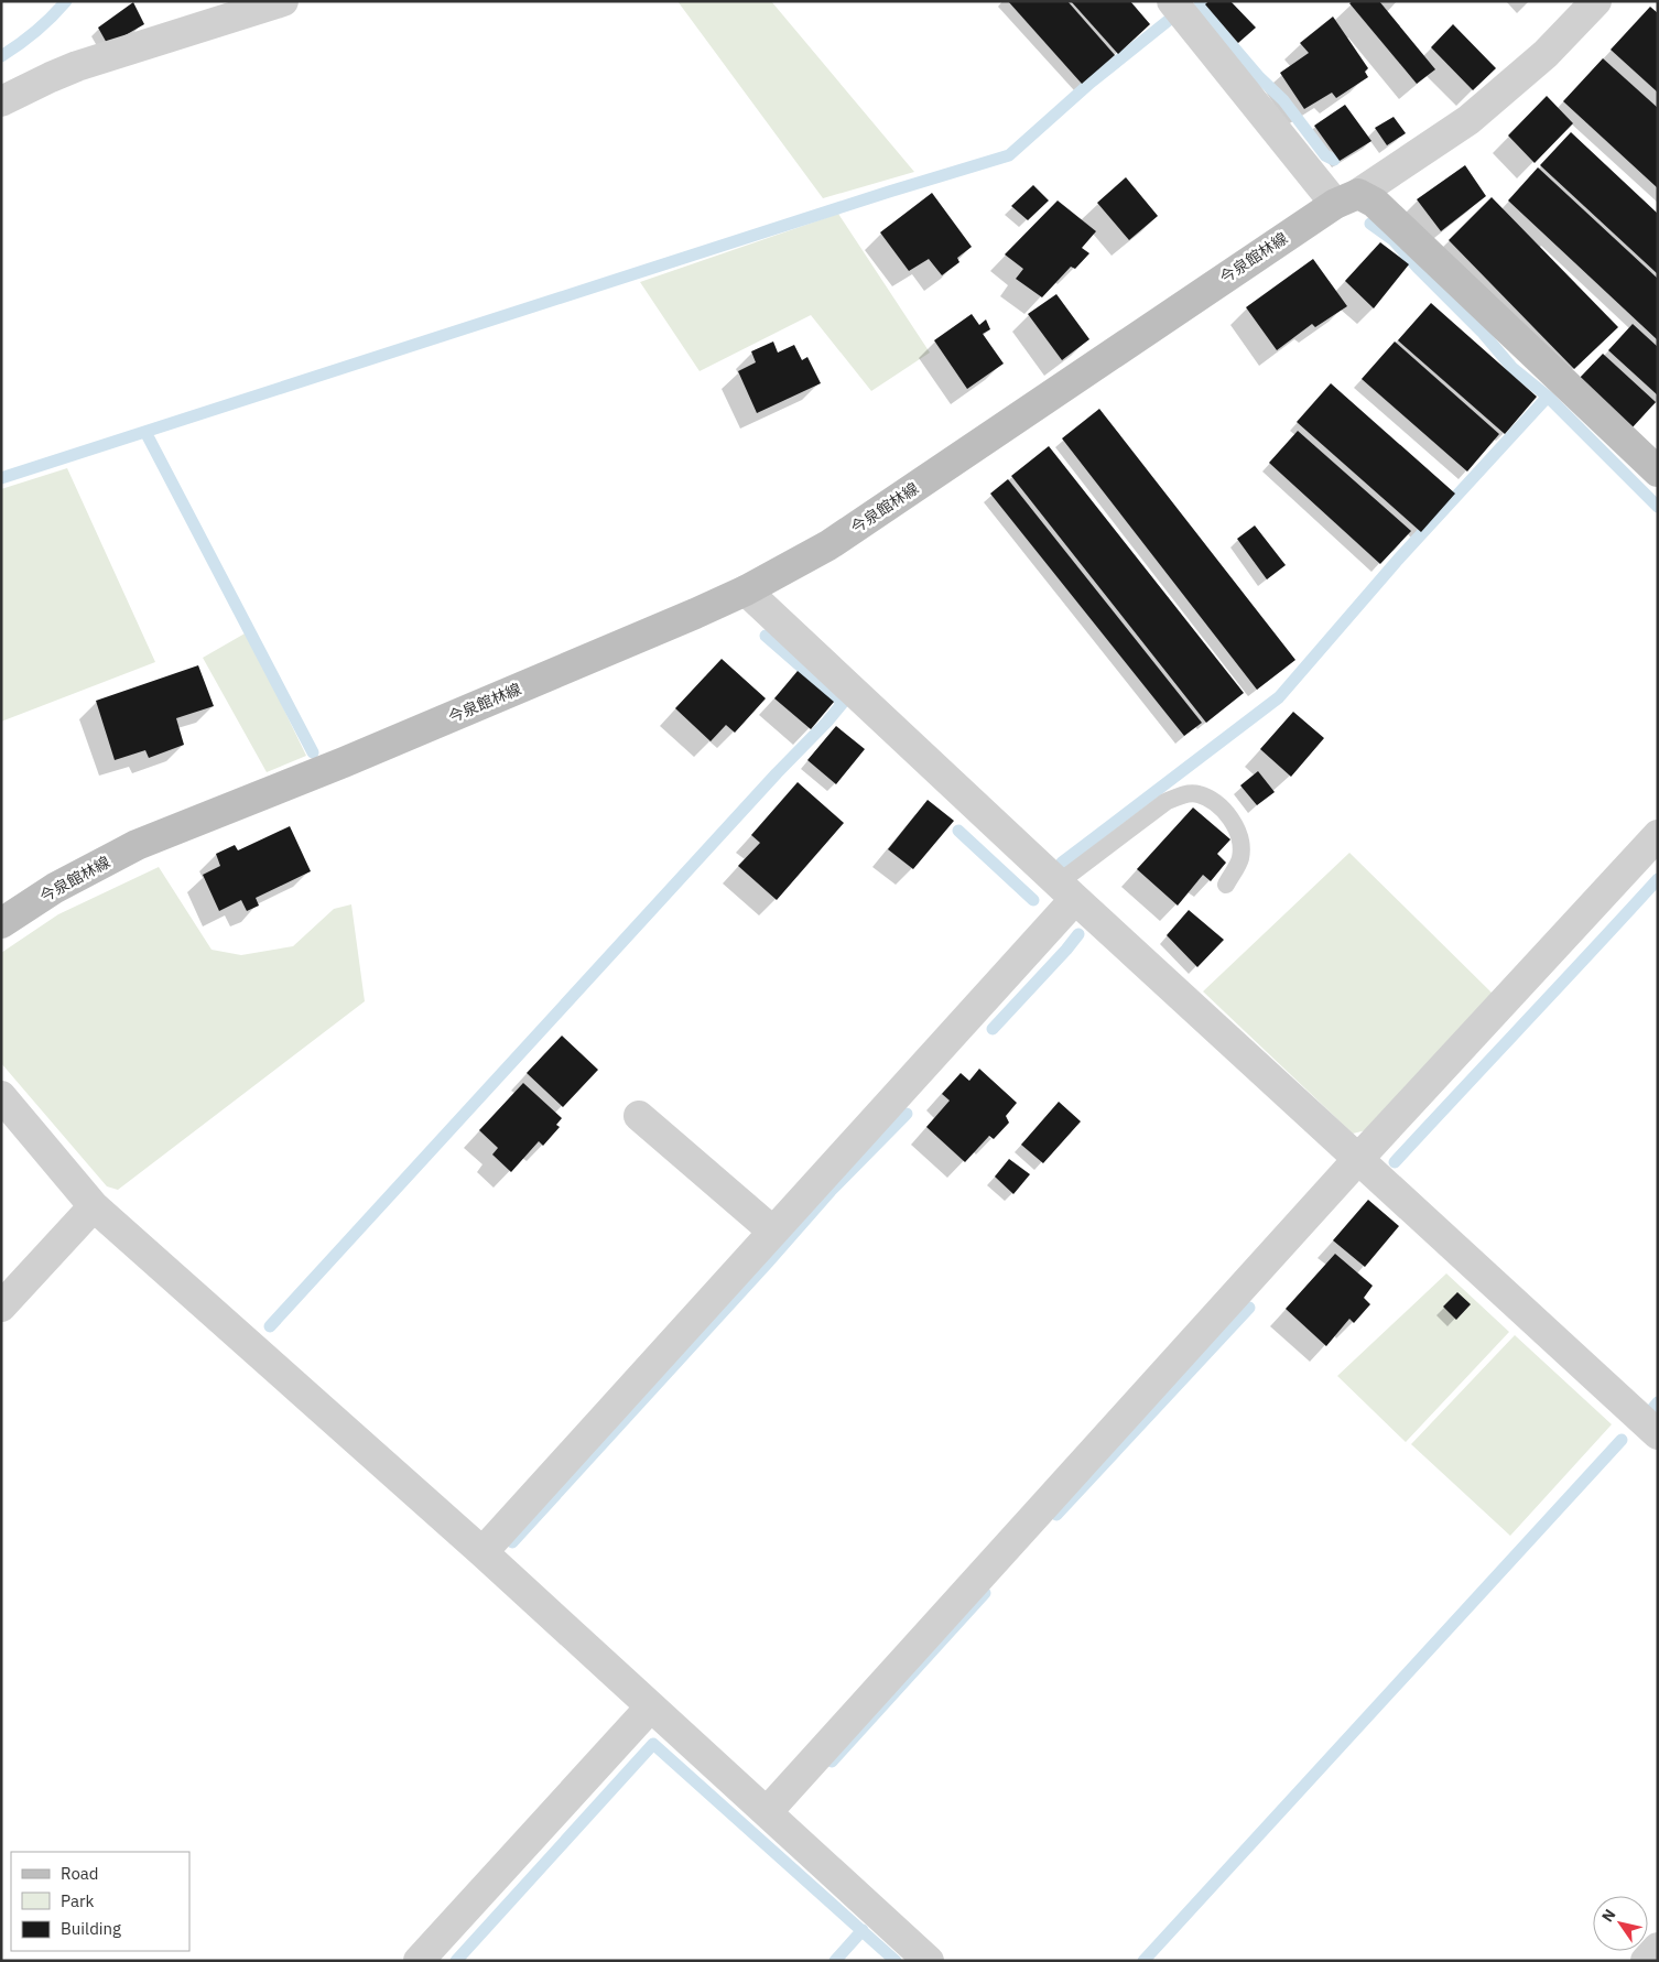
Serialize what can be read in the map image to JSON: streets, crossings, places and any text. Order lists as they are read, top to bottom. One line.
{"streets":{"main road":["今泉館林線"]},"legend":["Road","Park","Building"],"north":"top left"}
